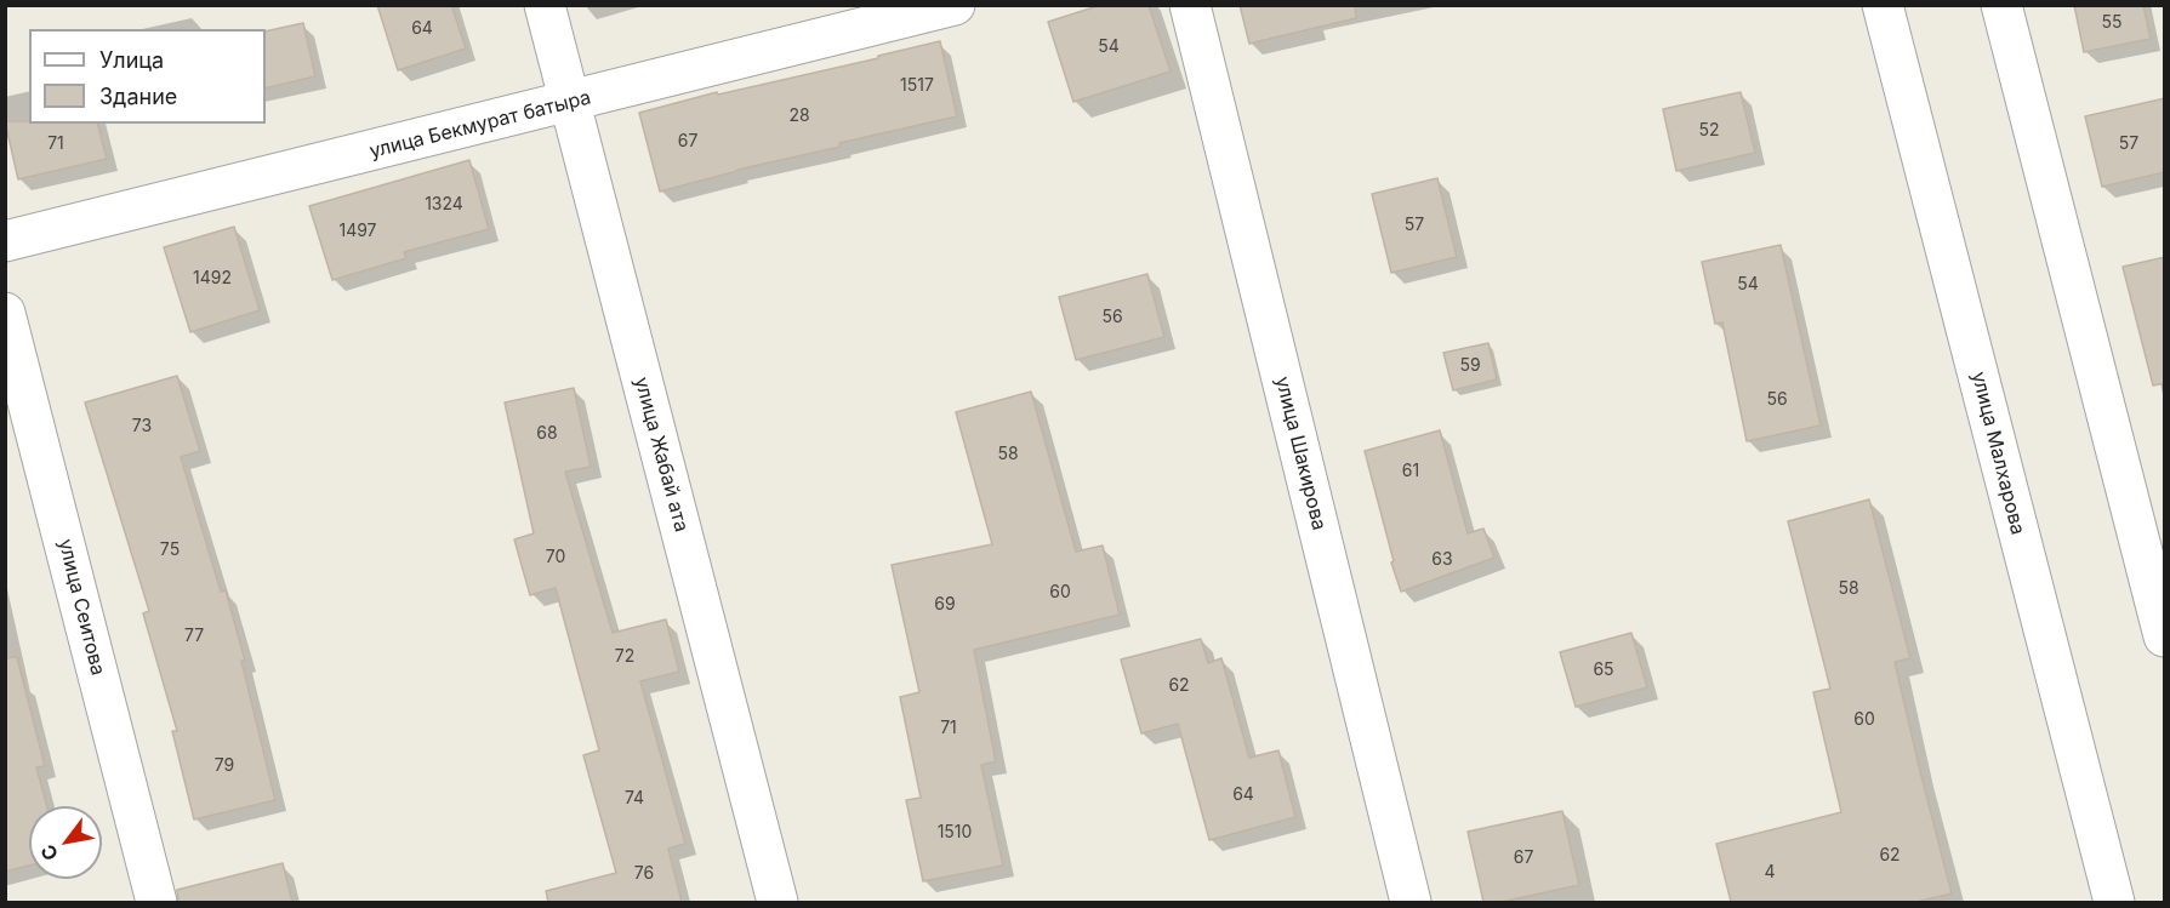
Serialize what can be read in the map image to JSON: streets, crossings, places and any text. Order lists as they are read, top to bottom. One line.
{"streets":{"street":["улица Бекмурат батыра","улица Шакирова","улица Малхарова","улица Жабай ата","улица Сеитова"]},"crossings":[["улица Бекмурат батыра","улица Жабай ата"]],"house_numbers":["55","64","54","1517","28","52","67","71","57","1324","57","1497","1492","54","56","59","56","73","68","58","61","75","70","63","58","60","69","77","72","65","62","60","71","79","64","74","1510","62","67","4","76"],"legend":["Улица","Здание"],"north":"bottom left"}
